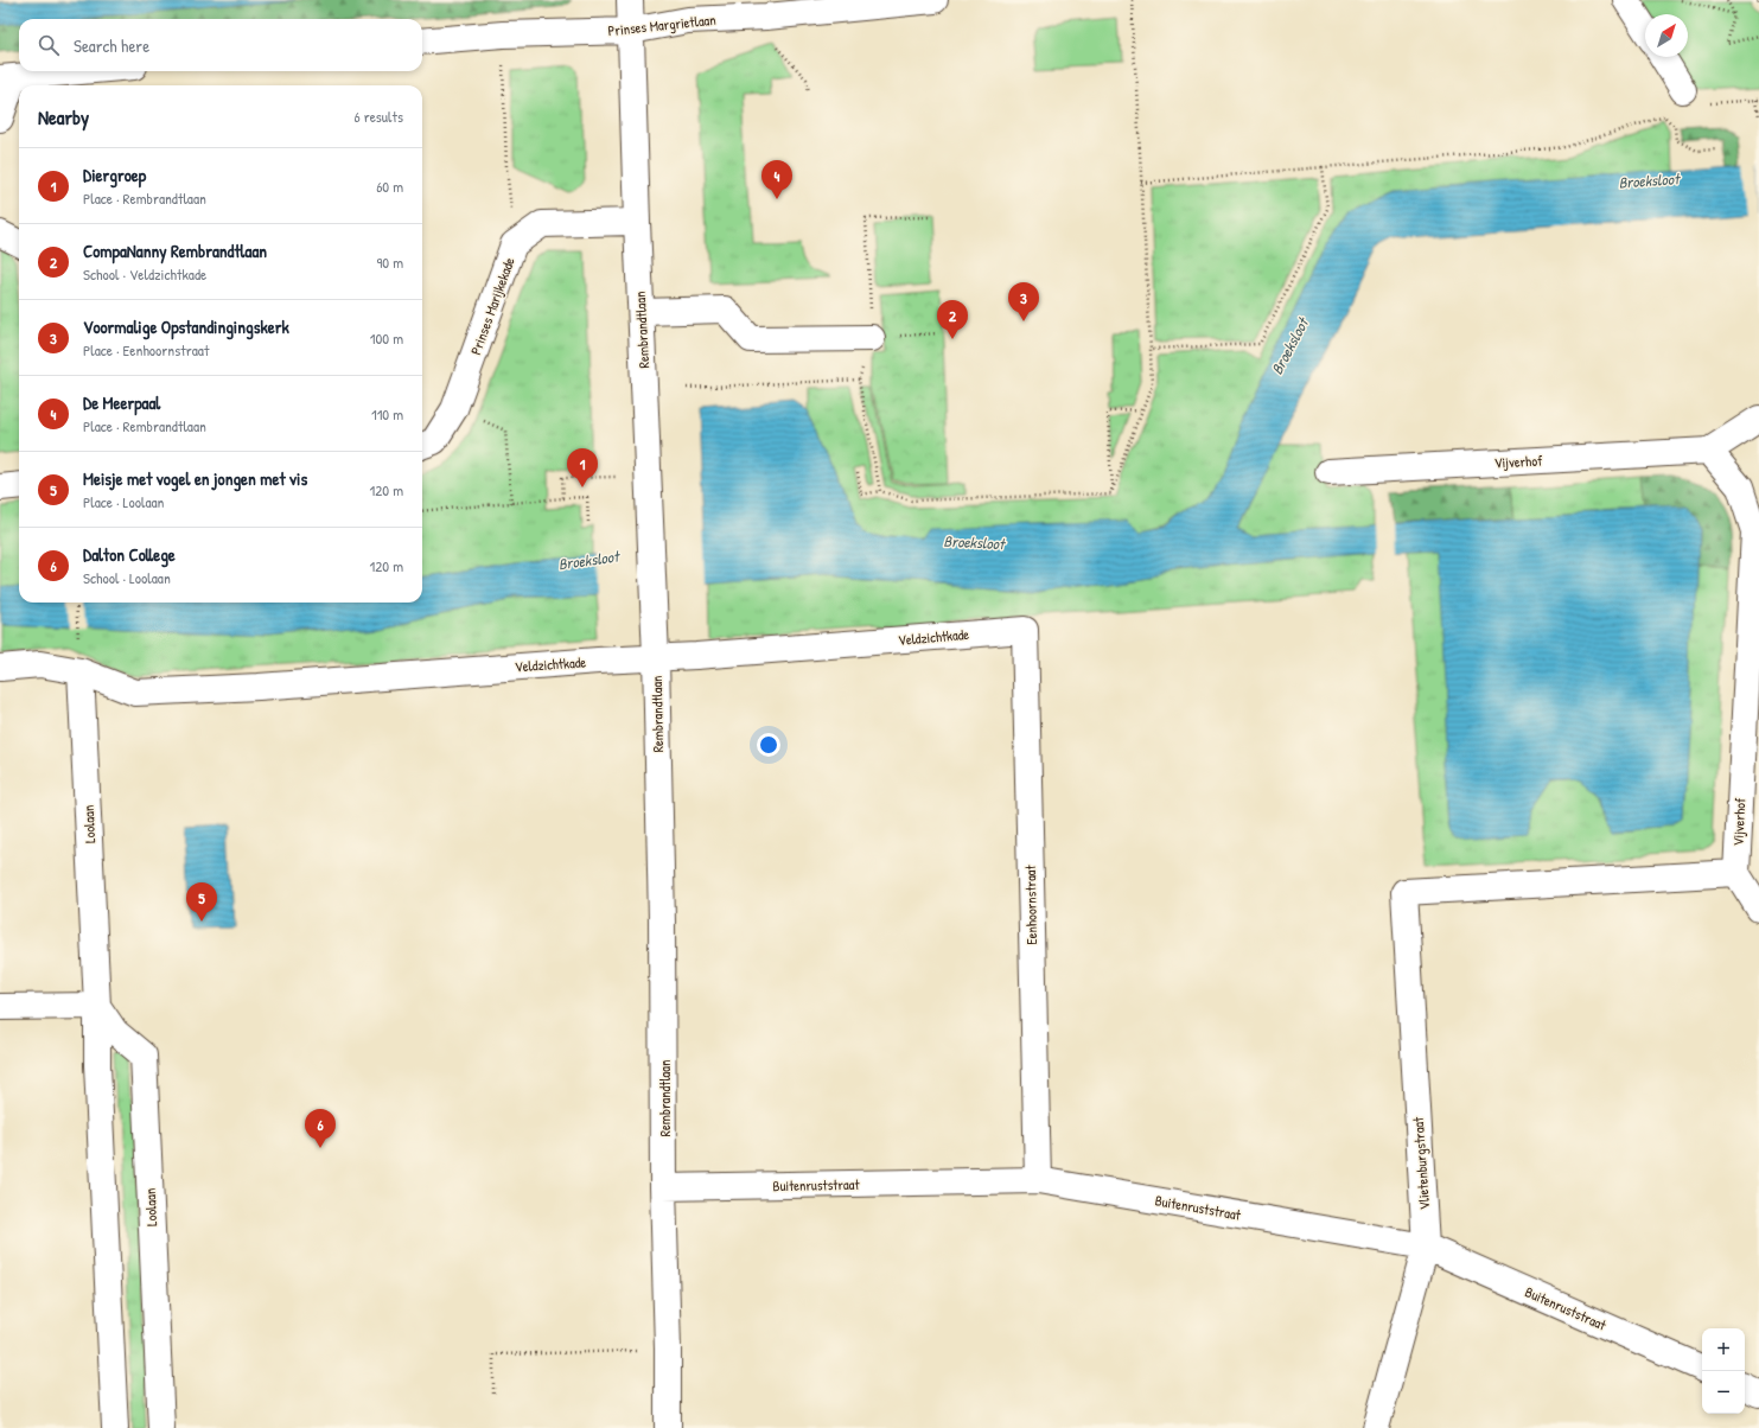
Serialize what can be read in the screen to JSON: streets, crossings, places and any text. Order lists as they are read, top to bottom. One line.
{"streets":{"street":["Prinses Margrietlaan","Prinses Marijkekade","Rembrandtlaan","Vijverhof","Veldzichtkade","Loolaan","Eenhoornstraat","Vlietenburgstraat","Buitenruststraat"]},"crossings":[["Prinses Margrietlaan","Rembrandtlaan"],["Prinses Marijkekade","Rembrandtlaan"],["Rembrandtlaan","Veldzichtkade"],["Rembrandtlaan","Buitenruststraat"],["Vijverhof","Vlietenburgstraat"],["Veldzichtkade","Loolaan"],["Veldzichtkade","Eenhoornstraat"],["Eenhoornstraat","Buitenruststraat"],["Vlietenburgstraat","Buitenruststraat"]],"water":["Broeksloot"],"north":"top right","page":{"search":"Search here","heading":["Nearby","6 results"],"list":[{"mark":"1","name":"Diergroep","note":"Place · Rembrandtlaan","value":"60 m"},{"mark":"2","name":"CompaNanny Rembrandtlaan","note":"School · Veldzichtkade","value":"90 m"},{"mark":"3","name":"Voormalige Opstandingingskerk","note":"Place · Eenhoornstraat","value":"100 m"},{"mark":"4","name":"De Meerpaal","note":"Place · Rembrandtlaan","value":"110 m"},{"mark":"5","name":"Meisje met vogel en jongen met vis","note":"Place · Loolaan","value":"120 m"},{"mark":"6","name":"Dalton College","note":"School · Loolaan","value":"120 m"}],"pins":["4","3","2","1","5","6"],"map_buttons":["+","−"]}}
